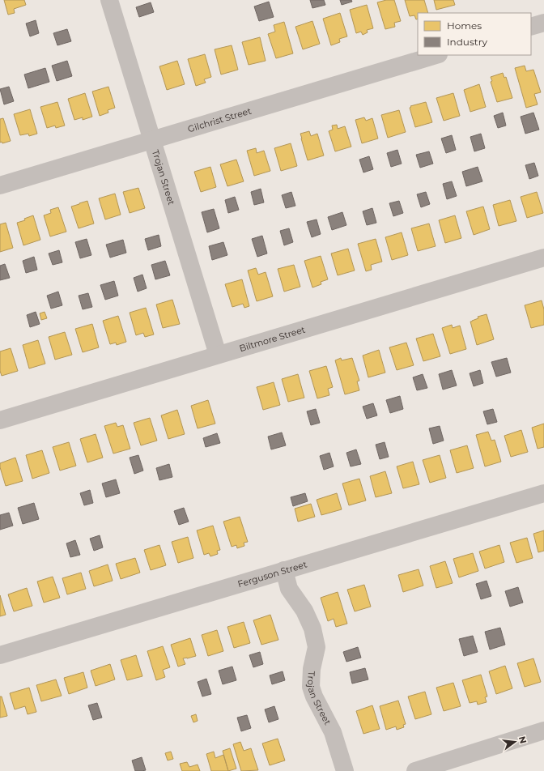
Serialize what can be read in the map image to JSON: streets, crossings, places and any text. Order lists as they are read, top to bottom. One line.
{"streets":{"street":["Gilchrist Street","Trojan Street","Biltmore Street","Ferguson Street"]},"crossings":[["Gilchrist Street","Trojan Street"],["Trojan Street","Biltmore Street"],["Trojan Street","Ferguson Street"]],"legend":["Homes","Industry"],"north":"right"}
